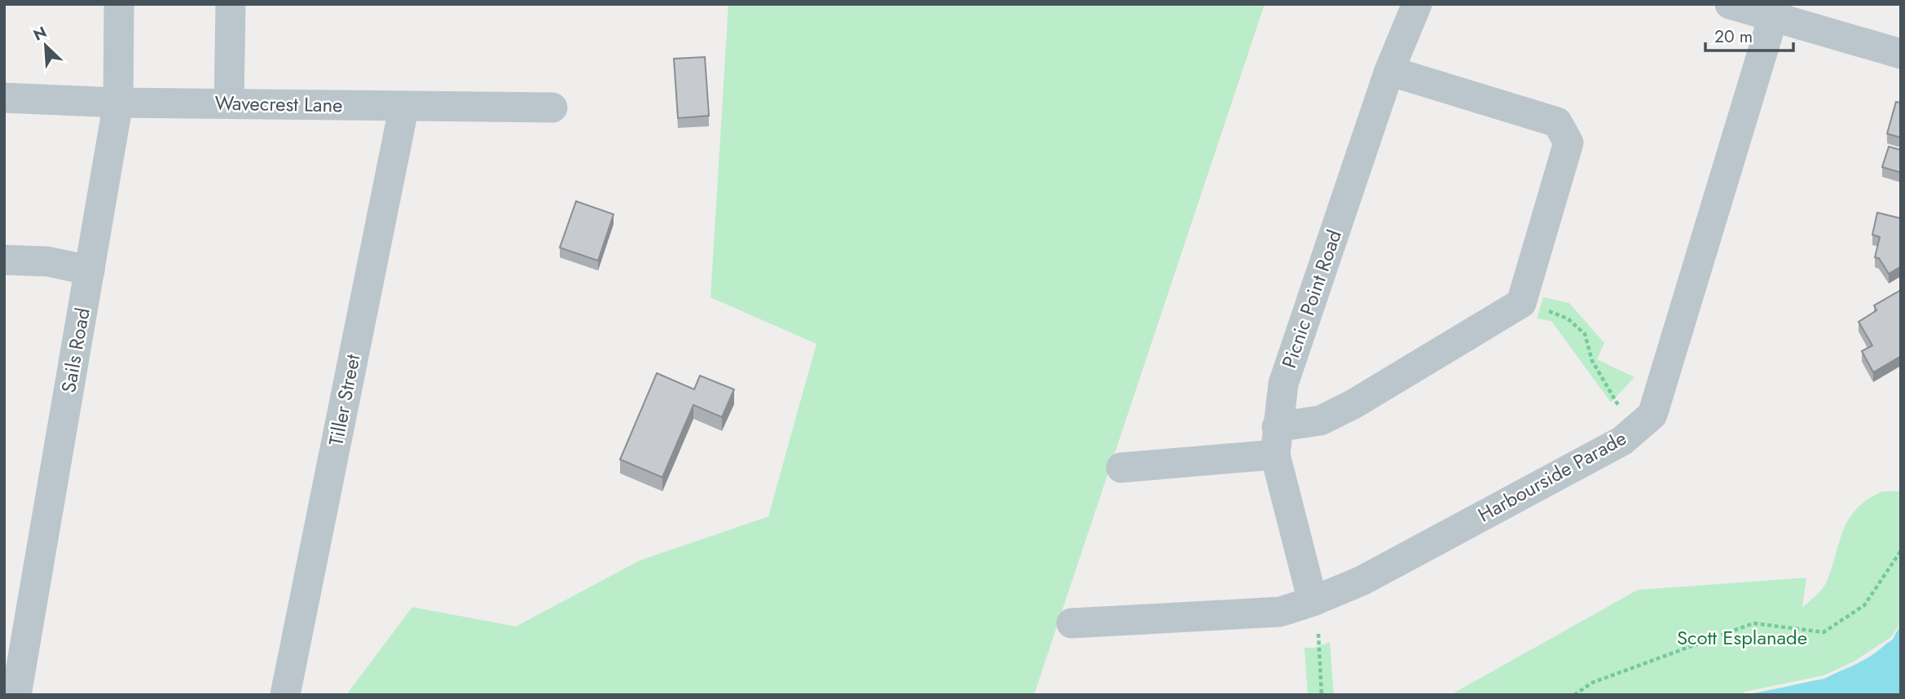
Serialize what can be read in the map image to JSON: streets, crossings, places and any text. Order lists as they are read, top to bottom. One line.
{"streets":{"street":["Wavecrest Lane","Picnic Point Road","Sails Road","Tiller Street","Harbourside Parade"]},"crossings":[["Wavecrest Lane","Sails Road"],["Wavecrest Lane","Tiller Street"],["Picnic Point Road","Harbourside Parade"]],"parks":["Scott Esplanade"],"scale_bar":"20 m","north":"top left"}
